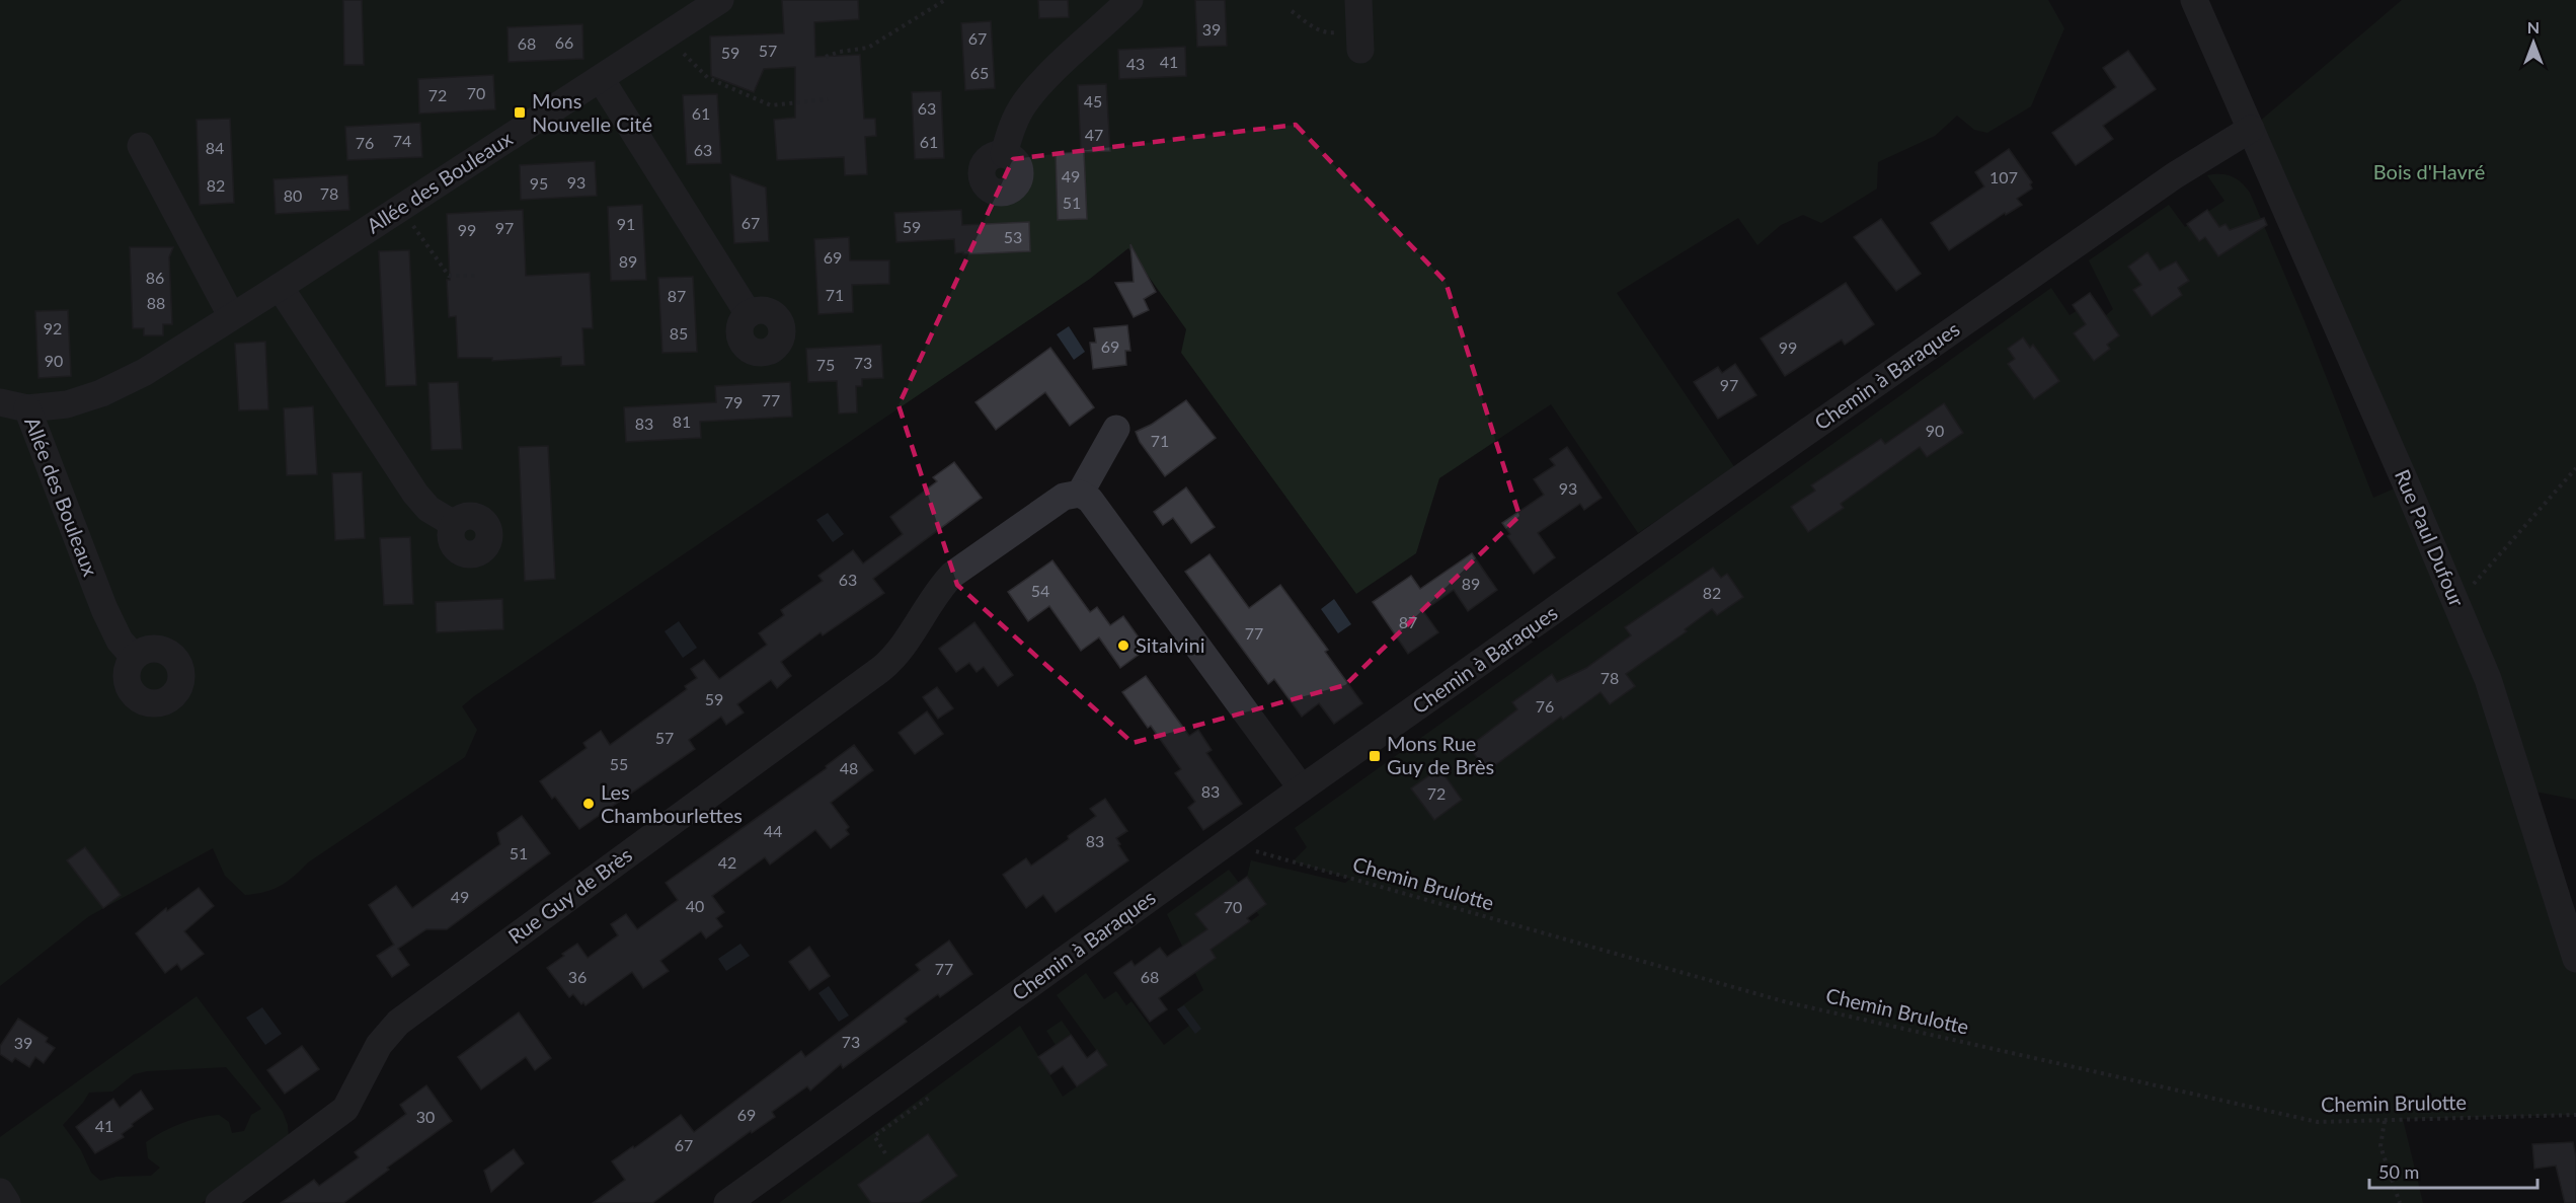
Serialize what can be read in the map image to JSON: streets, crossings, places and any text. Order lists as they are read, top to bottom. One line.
{"streets":{"street":["Allée des Bouleaux","Chemin à Baraques","Rue Paul Dufour","Rue Guy de Brès"],"path":["Chemin Brulotte"]},"crossings":[["Chemin à Baraques","Rue Paul Dufour"],["Chemin à Baraques","Chemin Brulotte"]],"parks":["Bois d'Havré"],"places":{"transit":["Mons Nouvelle Cité","Mons Rue Guy de Brès"],"other":["Sitalvini","Les Chambourlettes"]},"house_numbers":["39","67","66","68","57","59","41","43","65","70","72","45","63","61","47","74","61","76","84","63","49","107","93","95","82","78","80","51","67","91","59","97","99","53","69","89","86","71","87","88","92","85","69","99","90","73","75","97","77","79","81","83","90","71","93","63","89","54","82","87","77","78","59","76","57","55","48","83","72","44","83","51","42","49","40","70","77","36","68","73","39","69","30","41","67"],"scale_bar":"50 m","north":"top"}
